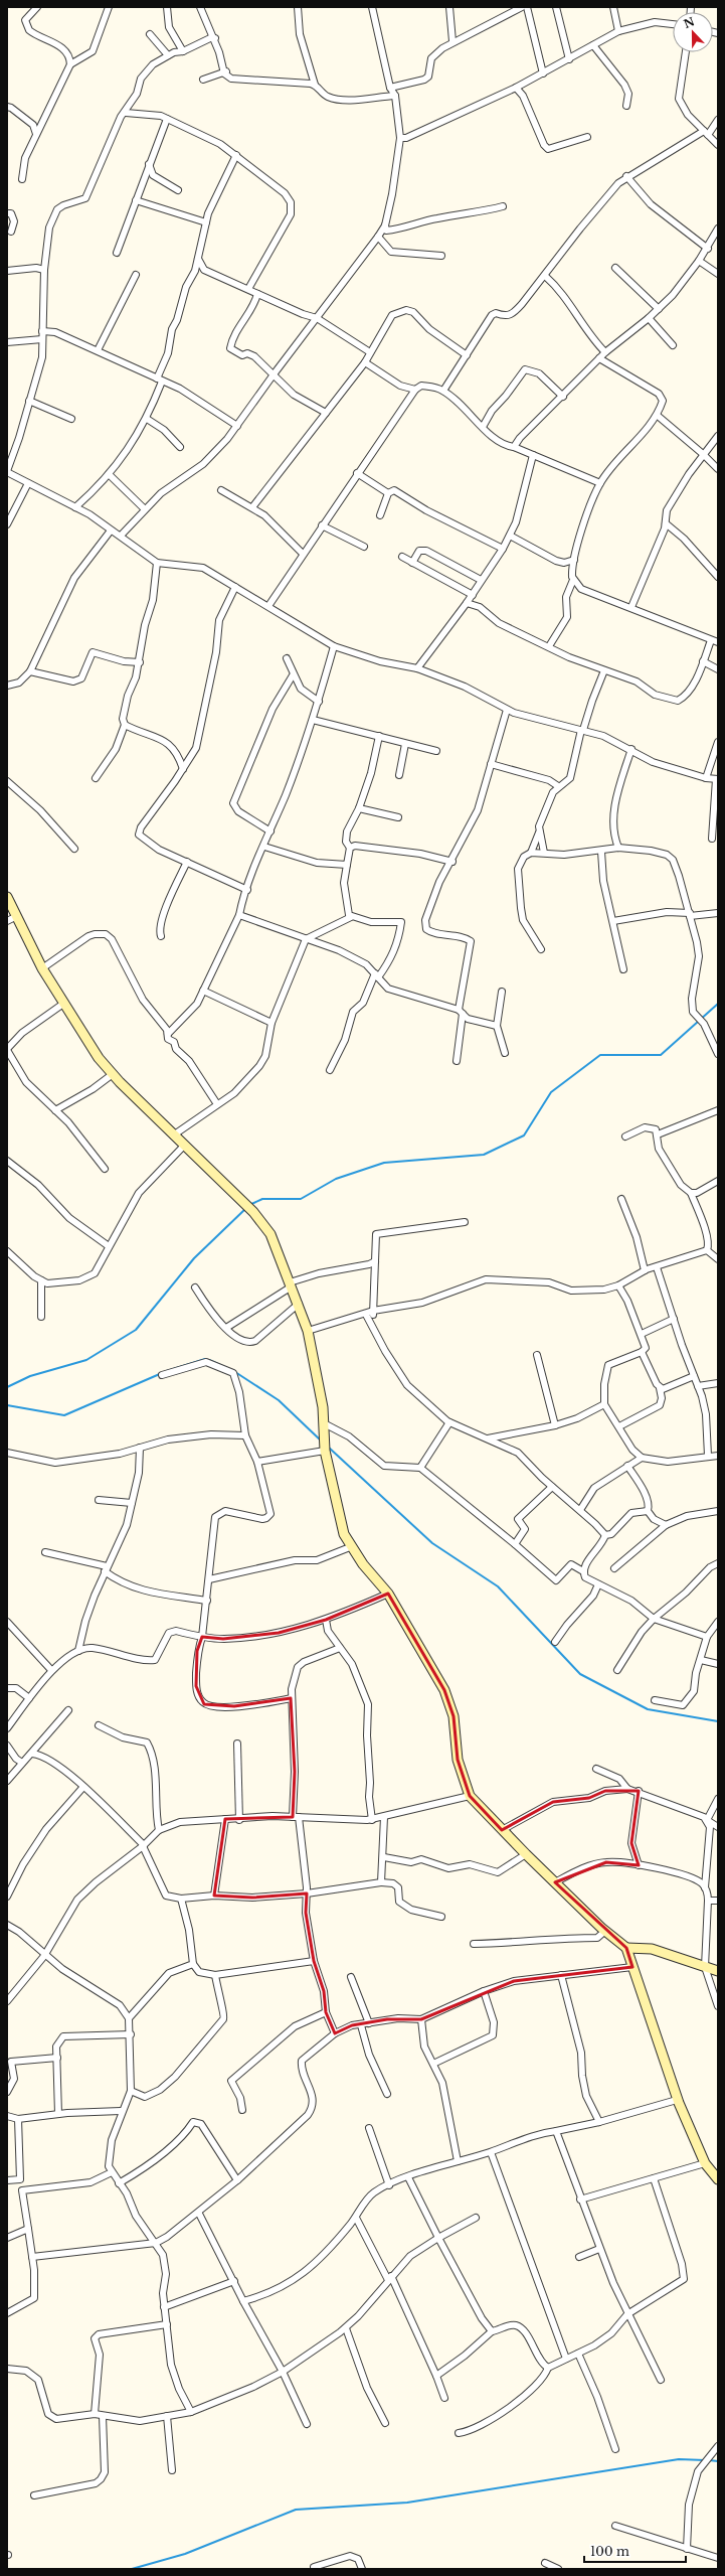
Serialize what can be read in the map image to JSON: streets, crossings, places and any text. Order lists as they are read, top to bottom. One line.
{"scale_bar":"100 m","north":"top"}
